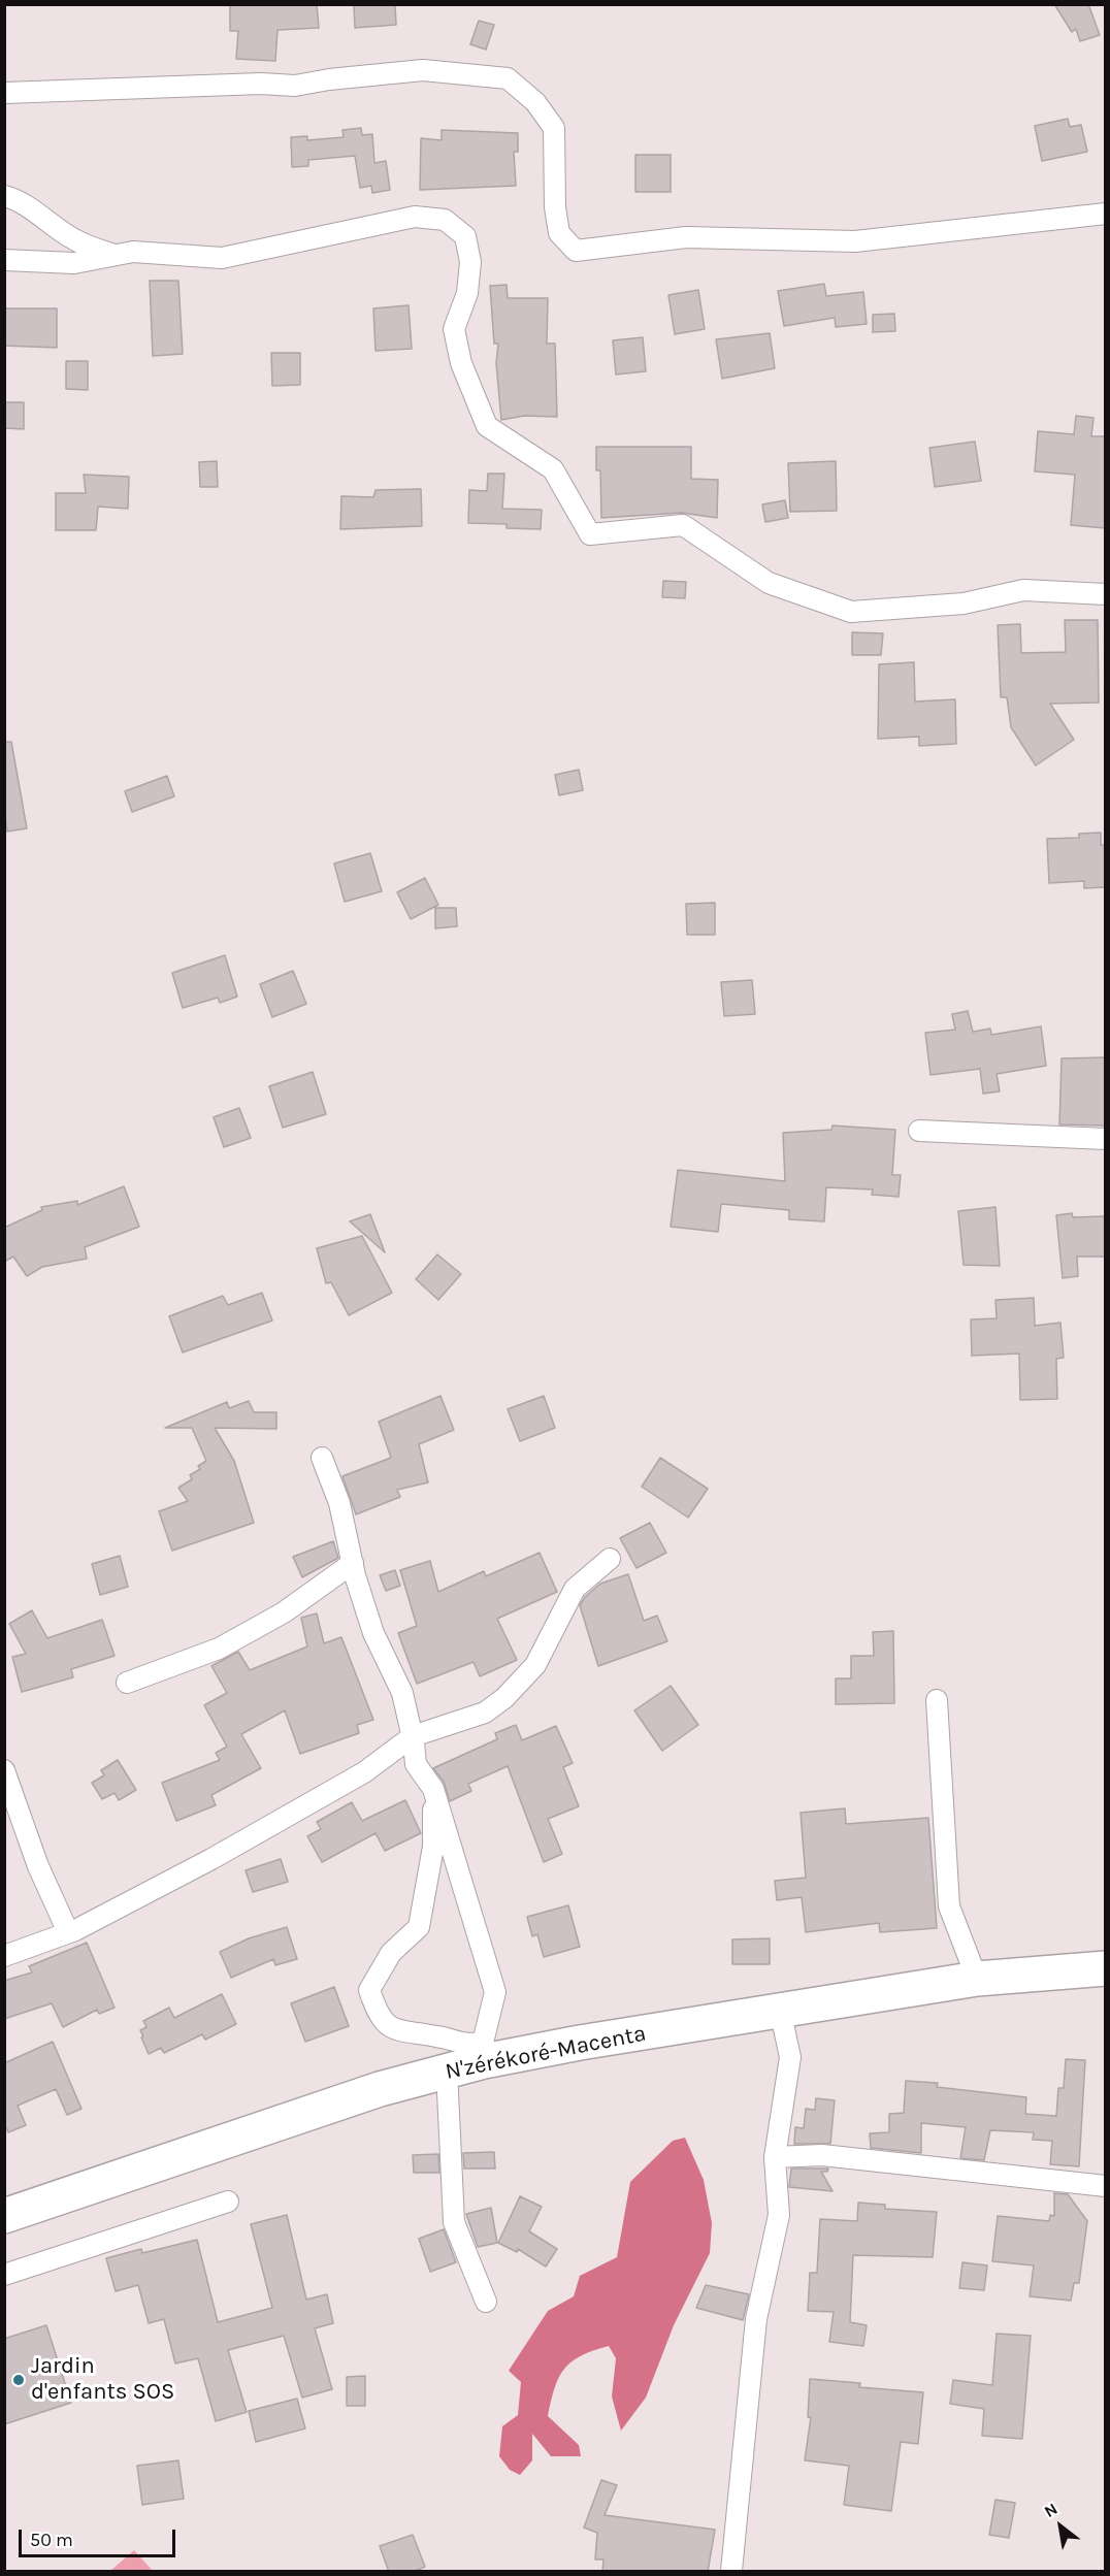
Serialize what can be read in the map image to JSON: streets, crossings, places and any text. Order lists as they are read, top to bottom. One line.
{"streets":{"highway":["N'zérékoré-Macenta"]},"places":["Jardin d'enfants SOS"],"scale_bar":"50 m","north":"top left"}
